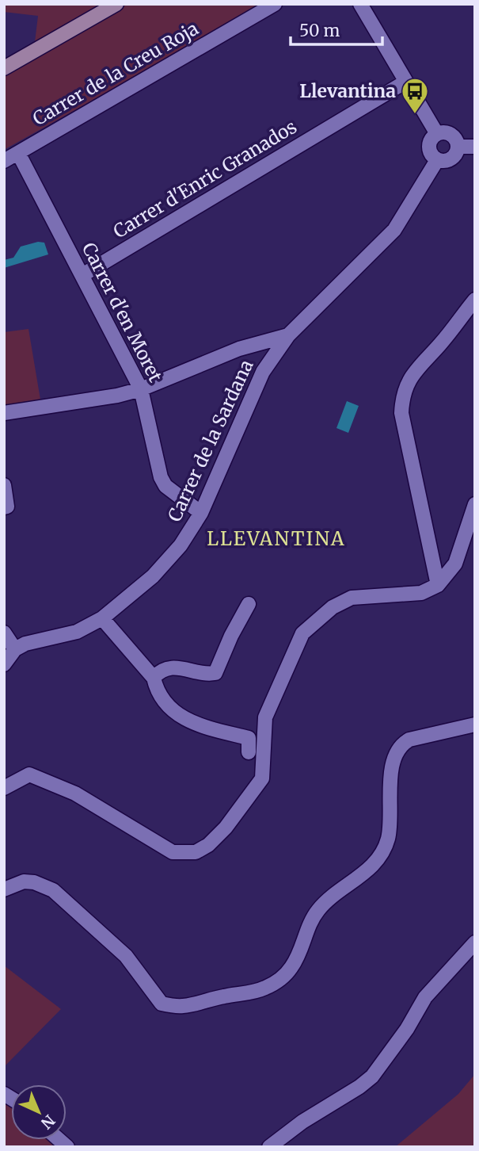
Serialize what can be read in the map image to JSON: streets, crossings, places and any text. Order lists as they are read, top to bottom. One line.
{"streets":{"street":["Carrer de la Creu Roja","Carrer d'Enric Granados","Carrer d'en Moret","Carrer de la Sardana"]},"crossings":[["Carrer de la Creu Roja","Carrer d'en Moret"],["Carrer d'Enric Granados","Carrer d'en Moret"],["Carrer d'en Moret","Carrer de la Sardana"]],"districts":["LLEVANTINA"],"places":{"bus stop":["Llevantina"]},"scale_bar":"50 m","north":"bottom right"}
